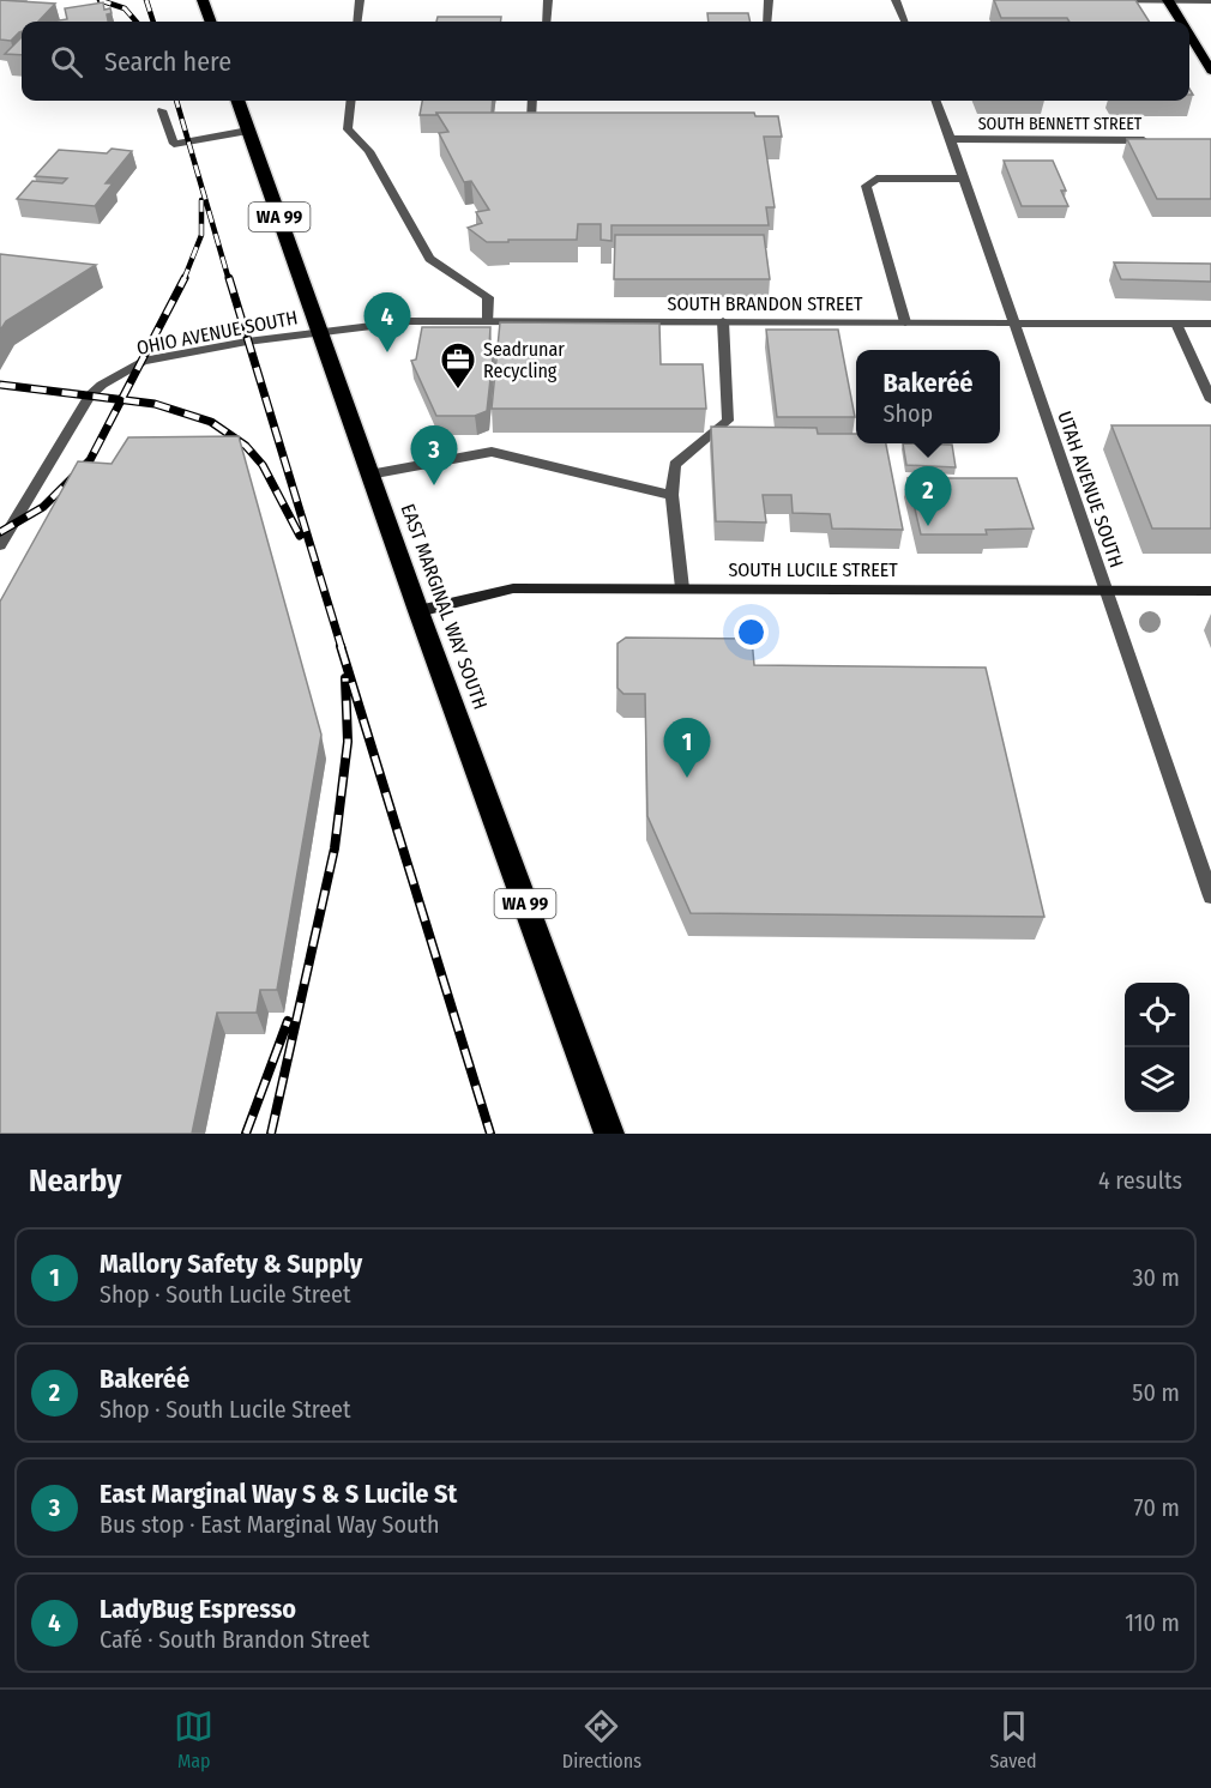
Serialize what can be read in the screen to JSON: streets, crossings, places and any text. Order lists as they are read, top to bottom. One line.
{"streets":{"highway":["WA 99","EAST MARGINAL WAY SOUTH"],"street":["SOUTH BENNETT STREET","SOUTH BRANDON STREET","OHIO AVENUE SOUTH","UTAH AVENUE SOUTH","SOUTH LUCILE STREET"]},"crossings":[["SOUTH BENNETT STREET","UTAH AVENUE SOUTH"],["SOUTH BRANDON STREET","OHIO AVENUE SOUTH"],["SOUTH BRANDON STREET","UTAH AVENUE SOUTH"],["SOUTH BRANDON STREET","EAST MARGINAL WAY SOUTH"],["OHIO AVENUE SOUTH","EAST MARGINAL WAY SOUTH"],["UTAH AVENUE SOUTH","SOUTH LUCILE STREET"],["SOUTH LUCILE STREET","EAST MARGINAL WAY SOUTH"]],"places":{"office":["Seadrunar Recycling"]},"page":{"search":"Search here","pins":["4","3","2","1"],"popup":["Bakeréé","Shop"],"heading":["Nearby","4 results"],"list":[{"mark":"1","name":"Mallory Safety & Supply","note":"Shop · South Lucile Street","value":"30 m"},{"mark":"2","name":"Bakeréé","note":"Shop · South Lucile Street","value":"50 m"},{"mark":"3","name":"East Marginal Way S & S Lucile St","note":"Bus stop · East Marginal Way South","value":"70 m"},{"mark":"4","name":"LadyBug Espresso","note":"Café · South Brandon Street","value":"110 m"}],"nav":["Map","Directions","Saved"]}}
